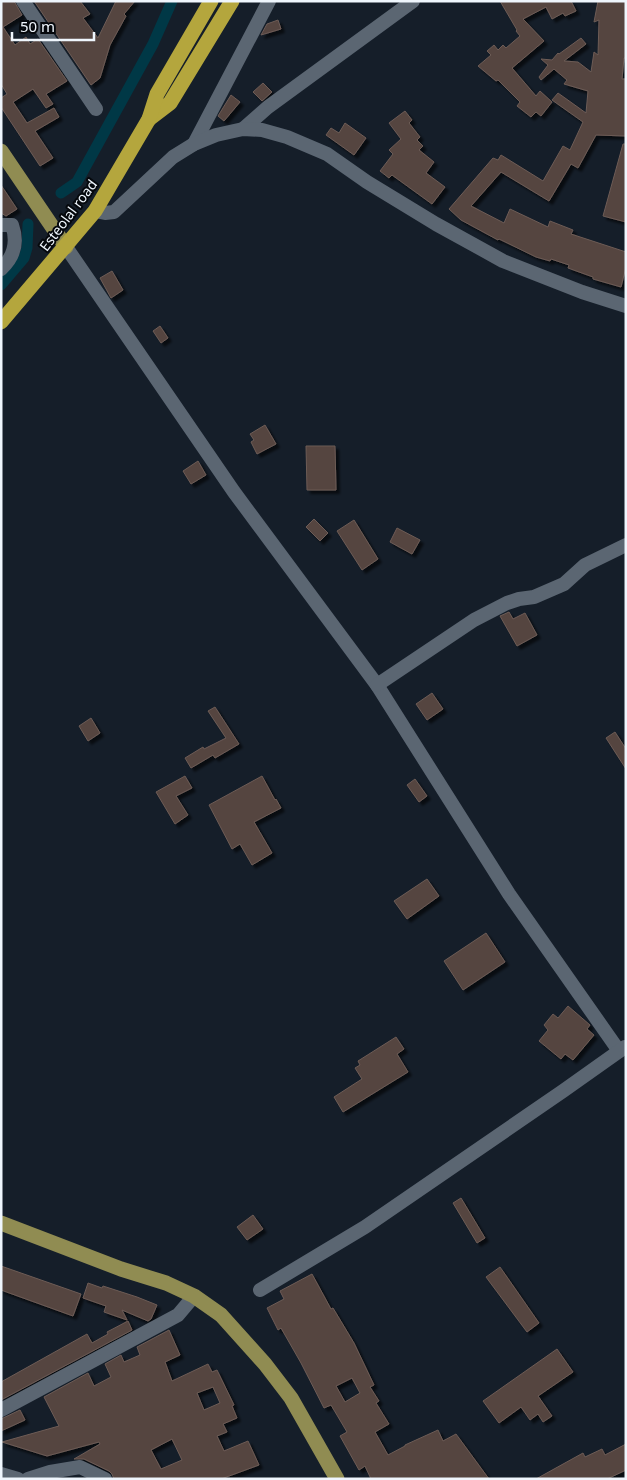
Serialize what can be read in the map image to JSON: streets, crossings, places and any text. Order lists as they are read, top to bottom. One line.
{"streets":{"highway":["Esteolal road"]},"scale_bar":"50 m"}
